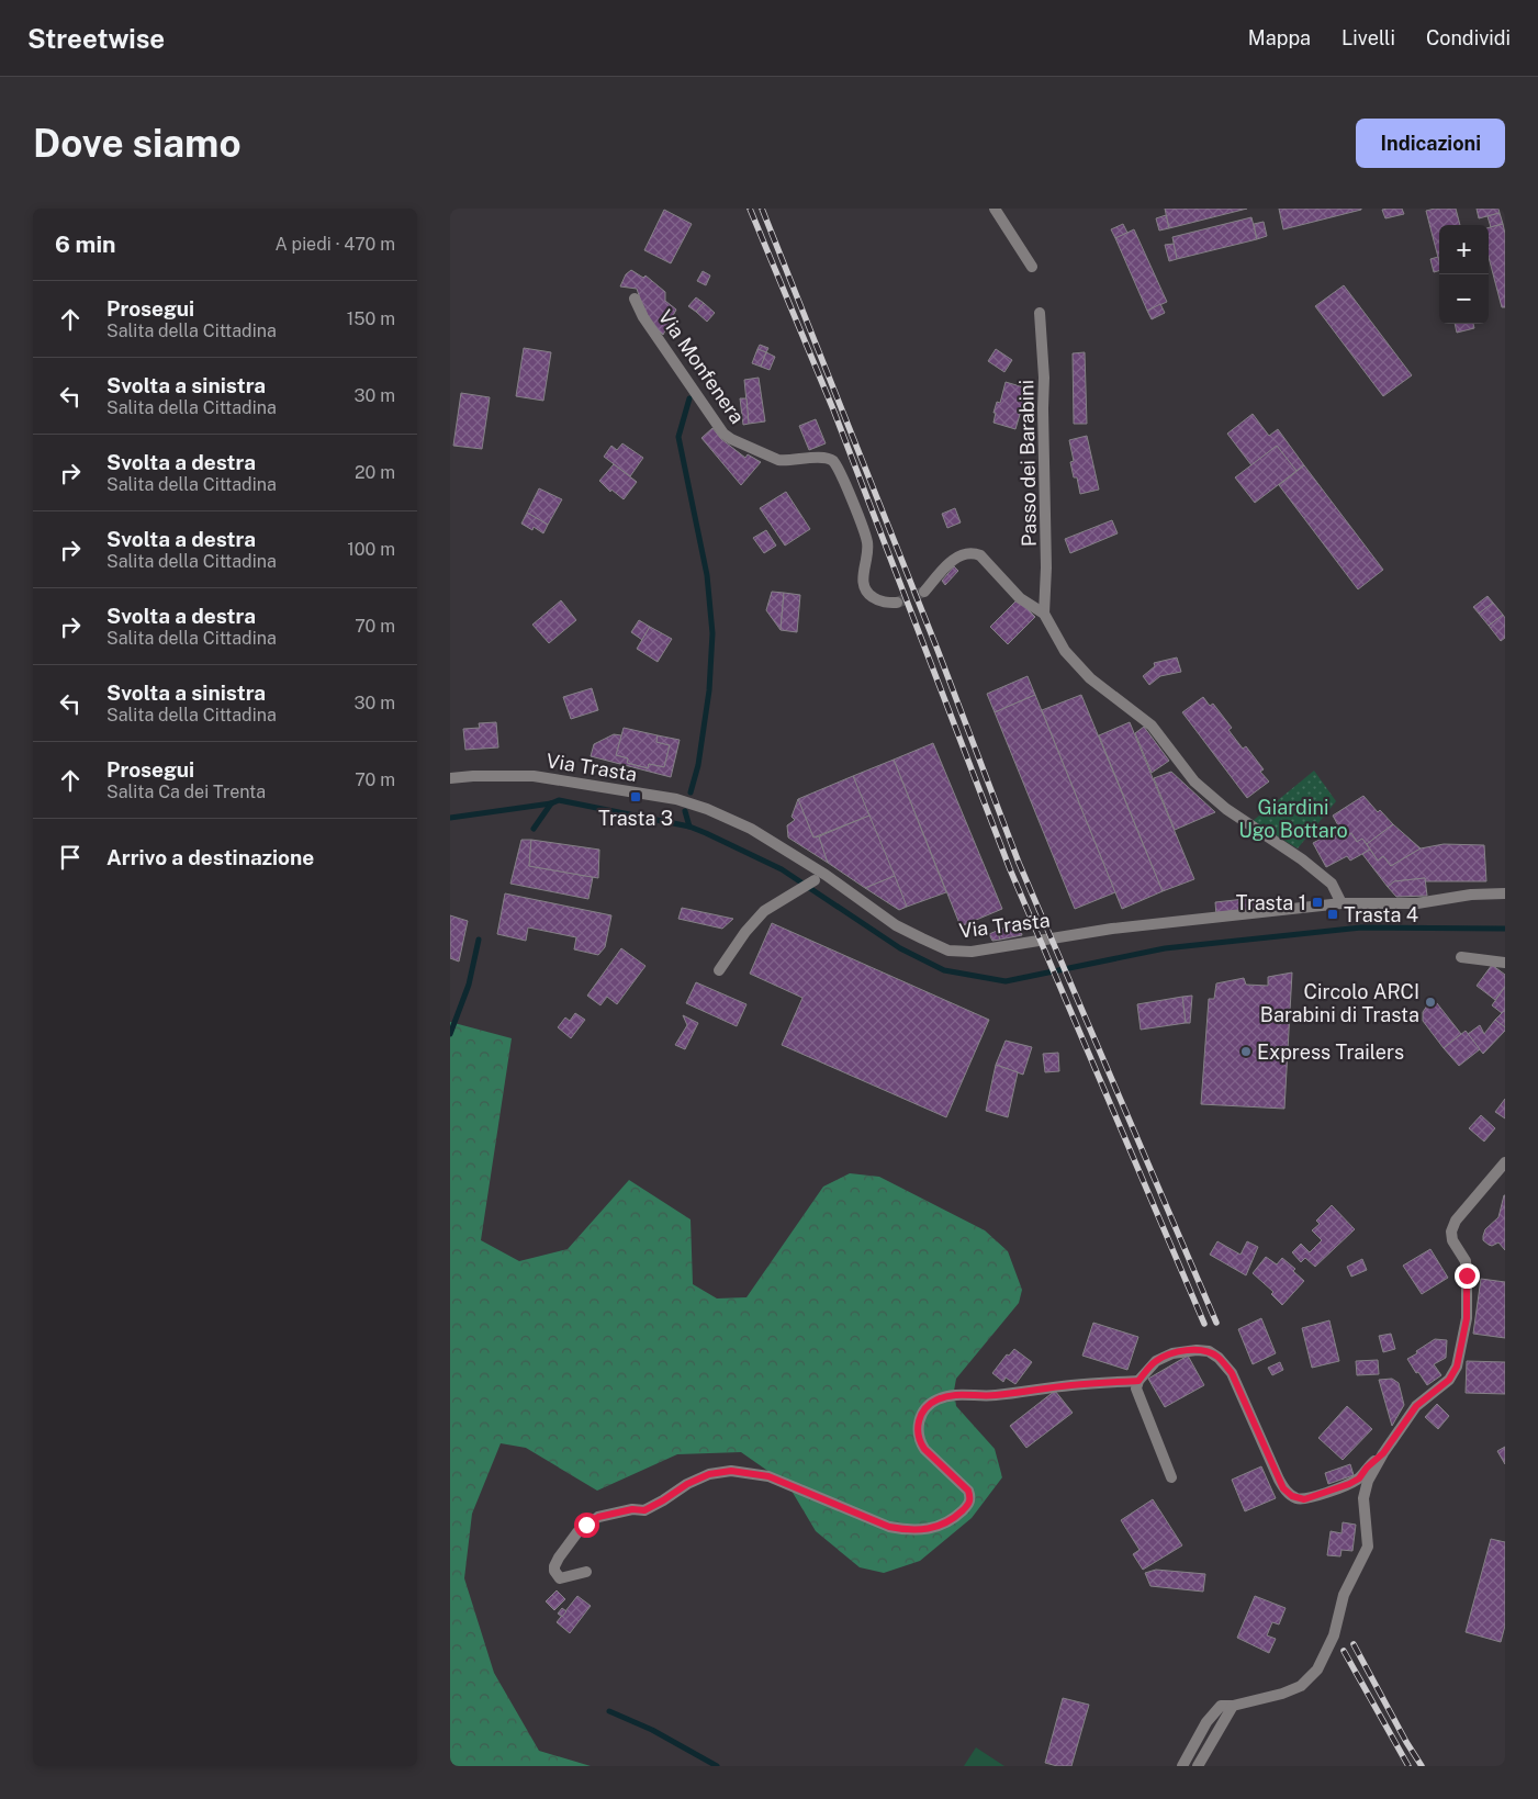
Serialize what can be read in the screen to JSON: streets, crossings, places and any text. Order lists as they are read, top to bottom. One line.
{"streets":{"street":["Via Monfenera","Passo dei Barabini","Via Trasta"]},"parks":["Giardini Ugo Bottaro"],"places":{"transit":["Trasta 3","Trasta 1","Trasta 4"],"other":["Circolo ARCI Barabini di Trasta","Express Trailers"]},"page":{"header":"Streetwise","nav":["Mappa","Livelli","Condividi"],"buttons":"Indicazioni","title":"Dove siamo","heading":["6 min","A piedi · 470 m"],"map_buttons":["+","−"],"list":[["Prosegui","Salita della Cittadina","150 m"],["Svolta a sinistra","Salita della Cittadina","30 m"],["Svolta a destra","Salita della Cittadina","20 m"],["Svolta a destra","Salita della Cittadina","100 m"],["Svolta a destra","Salita della Cittadina","70 m"],["Svolta a sinistra","Salita della Cittadina","30 m"],["Prosegui","Salita Ca dei Trenta","70 m"],"Arrivo a destinazione"]}}
